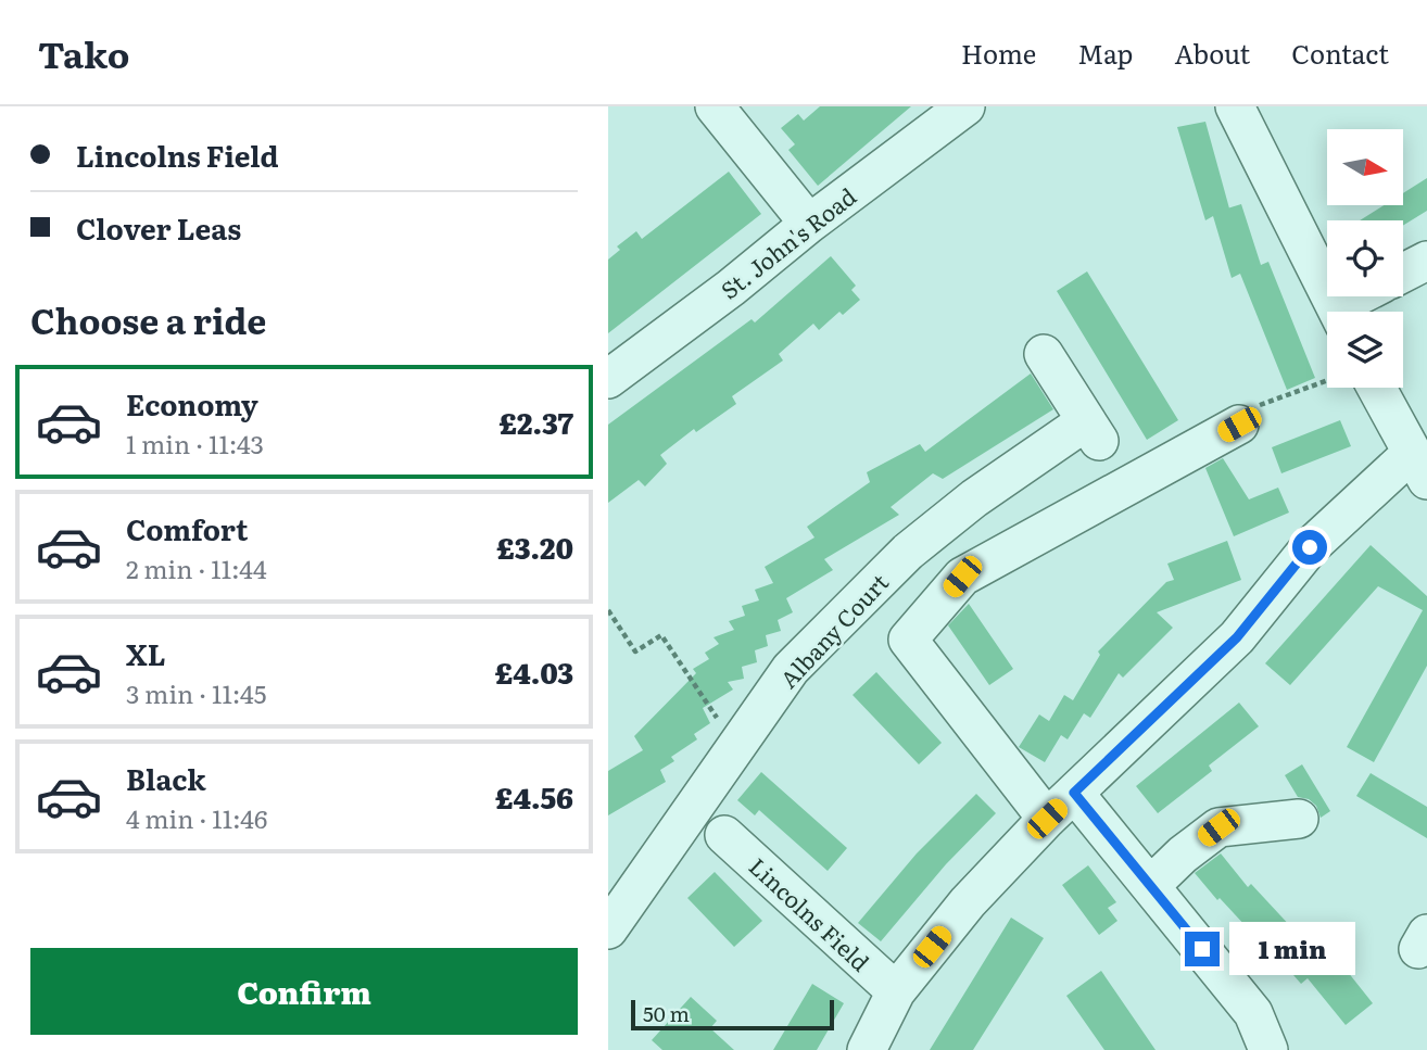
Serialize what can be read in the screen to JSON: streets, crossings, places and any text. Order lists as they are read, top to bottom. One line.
{"streets":{"street":["St. John's Road","Albany Court","Lincolns Field"]},"scale_bar":"50 m","north":"right","page":{"header":"Tako","nav":["Home","Map","About","Contact"],"banner":["Lincolns Field","Clover Leas"],"heading":"Choose a ride","list":[{"name":"Economy","note":"1 min · 11:43","value":"£2.37"},{"name":"Comfort","note":"2 min · 11:44","value":"£3.20"},{"name":"XL","note":"3 min · 11:45","value":"£4.03"},{"name":"Black","note":"4 min · 11:46","value":"£4.56"}],"bubble":"1 min","buttons":"Confirm","scale":"50 m"}}
